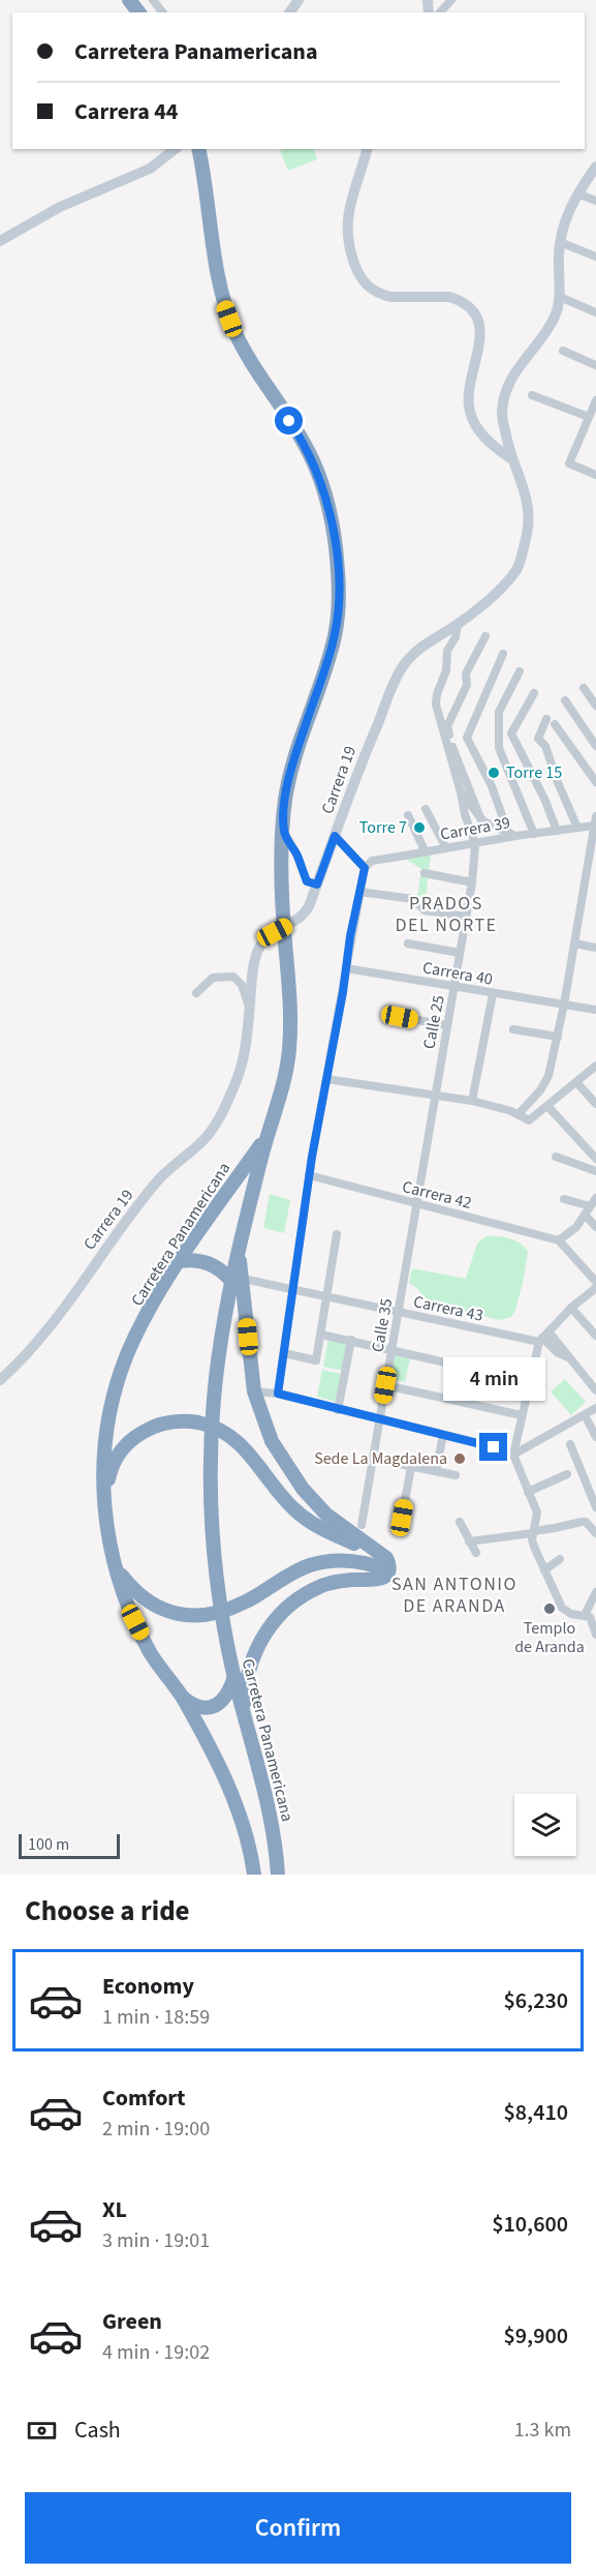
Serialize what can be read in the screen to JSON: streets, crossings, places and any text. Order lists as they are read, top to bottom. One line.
{"streets":{"highway":["Carretera Panamericana"],"street":["Carrera 19","Carrera 39","Carrera 40","Calle 25","Carrera 42","Carrera 43","Calle 35"]},"crossings":[["Carrera 39","Calle 25"],["Carrera 40","Calle 25"],["Calle 25","Carrera 42"],["Calle 25","Calle 35"],["Carrera 42","Calle 35"],["Carretera Panamericana","Carrera 43"],["Carrera 43","Calle 35"]],"districts":["PRADOS DEL NORTE","SAN ANTONIO DE ARANDA"],"places":["Torre 15","Torre 7","Sede La Magdalena","Templo de Aranda"],"scale_bar":"100 m","page":{"banner":["Carretera Panamericana","Carrera 44"],"bubble":"4 min","scale":"100 m","heading":"Choose a ride","list":[{"name":"Economy","note":"1 min · 18:59","value":"$6,230"},{"name":"Comfort","note":"2 min · 19:00","value":"$8,410"},{"name":"XL","note":"3 min · 19:01","value":"$10,600"},{"name":"Green","note":"4 min · 19:02","value":"$9,900"}],"pay":["Cash","1.3 km"],"buttons":"Confirm"}}
